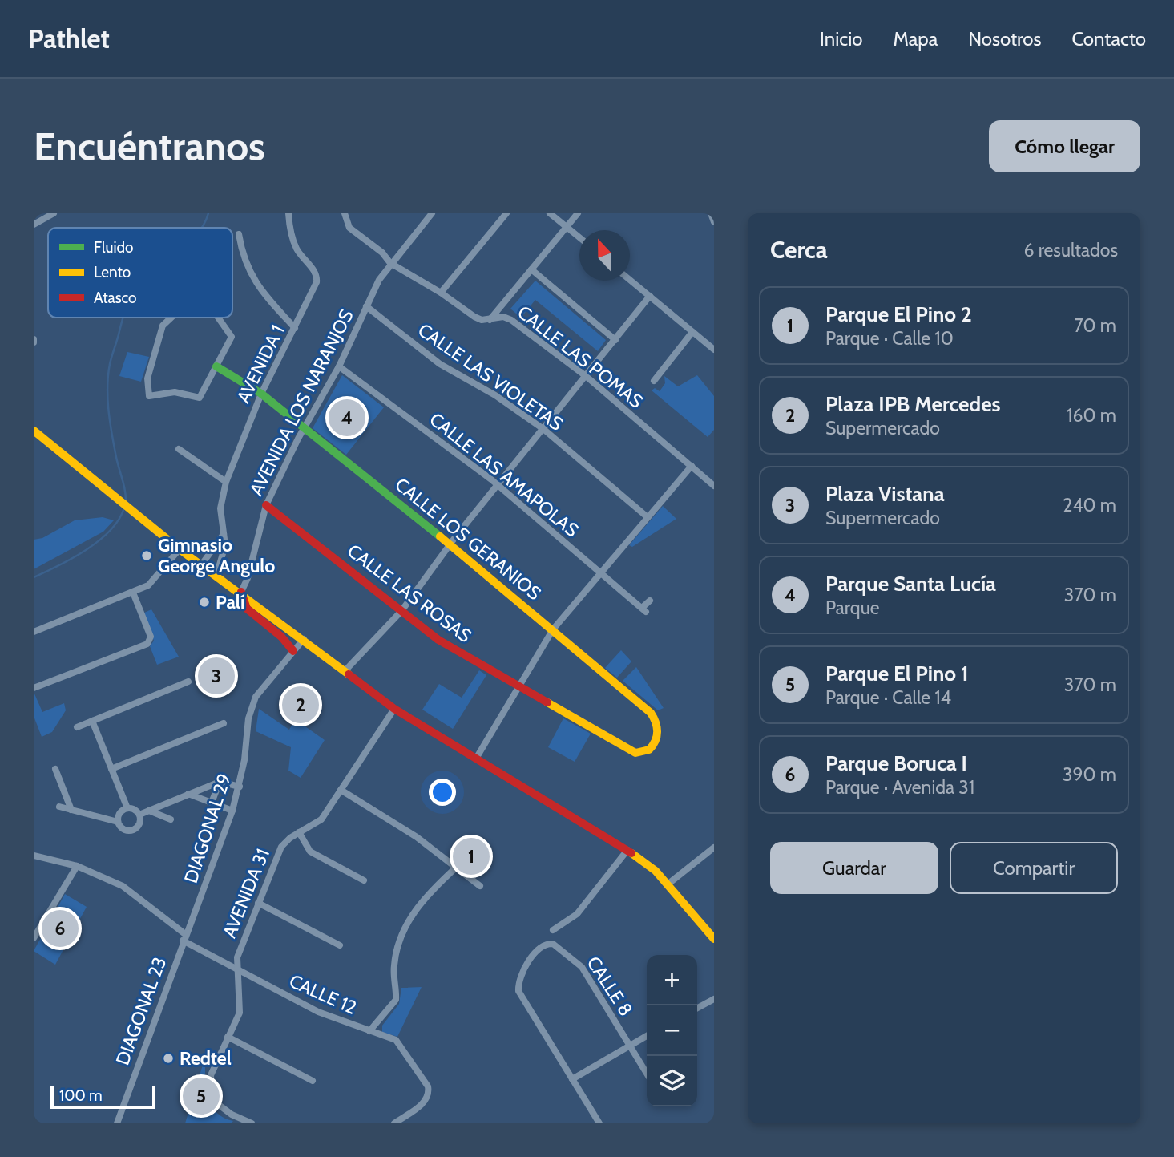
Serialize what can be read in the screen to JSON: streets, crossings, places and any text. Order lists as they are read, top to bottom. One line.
{"streets":{"street":["CALLE LAS POMAS","AVENIDA 1","CALLE LAS VIOLETAS","AVENIDA LOS NARANJOS","CALLE LAS AMAPOLAS","CALLE LOS GERANIOS","CALLE LAS ROSAS","DIAGONAL 29","AVENIDA 31","CALLE 8","CALLE 12","DIAGONAL 23"]},"crossings":[["CALLE LAS POMAS","AVENIDA LOS NARANJOS"],["AVENIDA 1","CALLE LOS GERANIOS"],["CALLE LAS VIOLETAS","AVENIDA LOS NARANJOS"],["AVENIDA LOS NARANJOS","CALLE LAS AMAPOLAS"],["AVENIDA LOS NARANJOS","CALLE LOS GERANIOS"],["AVENIDA LOS NARANJOS","CALLE LAS ROSAS"],["CALLE LOS GERANIOS","CALLE LAS ROSAS"],["DIAGONAL 29","CALLE 12"],["DIAGONAL 29","DIAGONAL 23"],["AVENIDA 31","CALLE 12"],["CALLE 12","DIAGONAL 23"]],"places":["Gimnasio George Angulo","Palí","Redtel"],"legend":["Fluido","Lento","Atasco"],"scale_bar":"100 m","north":"top","page":{"header":"Pathlet","nav":["Inicio","Mapa","Nosotros","Contacto"],"buttons":["Cómo llegar",["Guardar","Compartir"]],"title":"Encuéntranos","heading":["Cerca","6 resultados"],"list":[{"mark":"1","name":"Parque El Pino 2","note":"Parque · Calle 10","value":"70 m"},{"mark":"2","name":"Plaza IPB Mercedes","note":"Supermercado","value":"160 m"},{"mark":"3","name":"Plaza Vistana","note":"Supermercado","value":"240 m"},{"mark":"4","name":"Parque Santa Lucía","note":"Parque","value":"370 m"},{"mark":"5","name":"Parque El Pino 1","note":"Parque · Calle 14","value":"370 m"},{"mark":"6","name":"Parque Boruca I","note":"Parque · Avenida 31","value":"390 m"}],"pins":["4","3","2","1","6","5"],"map_buttons":["+","−"],"scale":"100 m"}}
